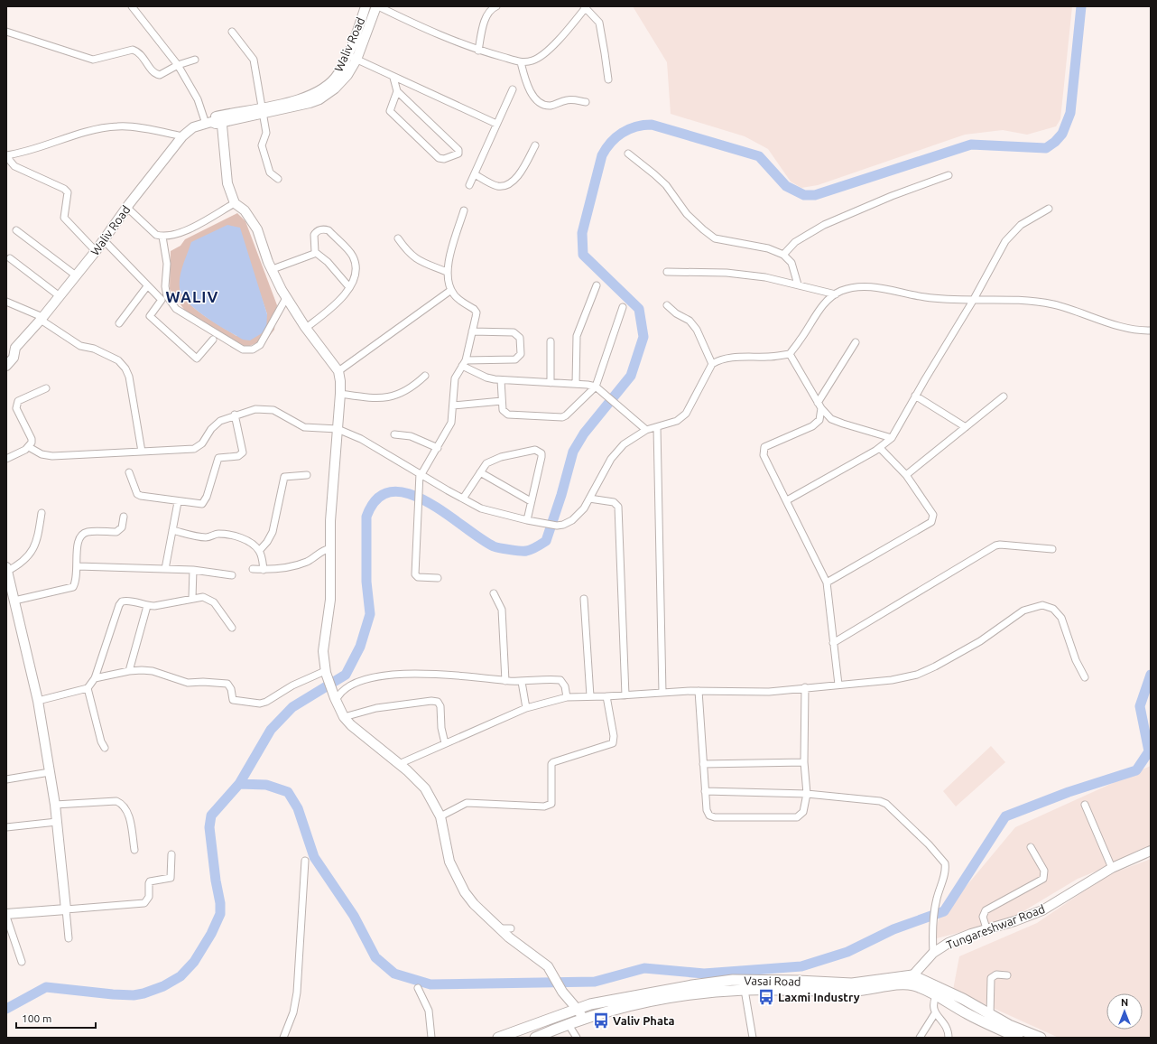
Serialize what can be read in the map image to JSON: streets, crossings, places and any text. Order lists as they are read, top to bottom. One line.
{"streets":{"main road":["Vasai Road"],"street":["Waliv Road","Tungareshwar Road"]},"crossings":[["Tungareshwar Road","Vasai Road"]],"districts":["WALIV"],"places":{"bus stop":["Laxmi Industry","Valiv Phata"]},"scale_bar":"100 m","north":"top"}
